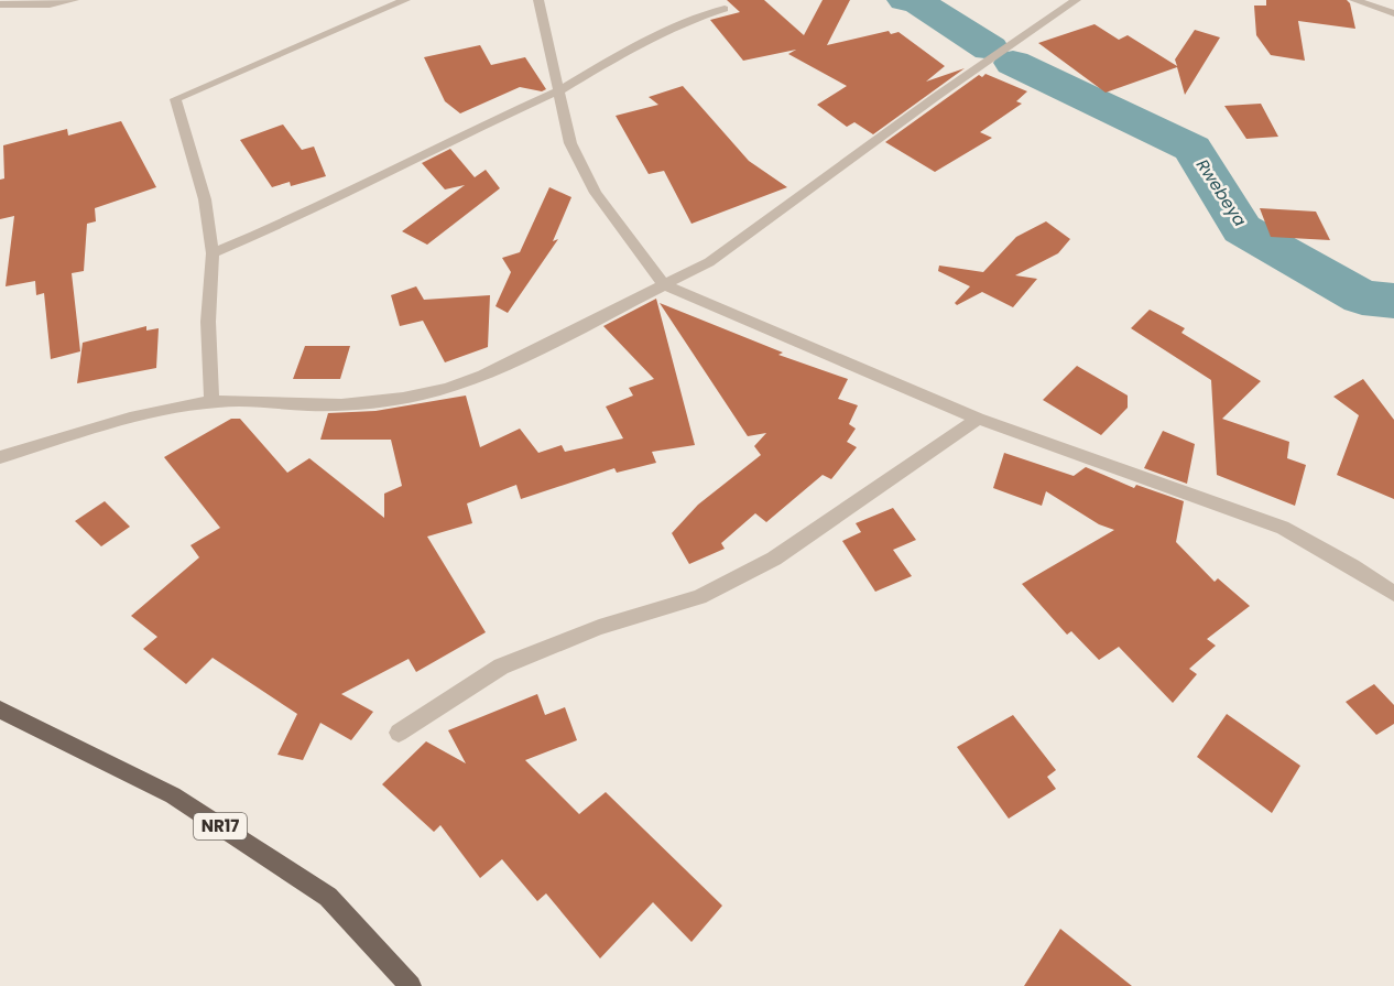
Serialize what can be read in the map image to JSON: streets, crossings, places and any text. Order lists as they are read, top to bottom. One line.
{"streets":{"main road":["NR17"]},"water":["Rwebeya"]}
